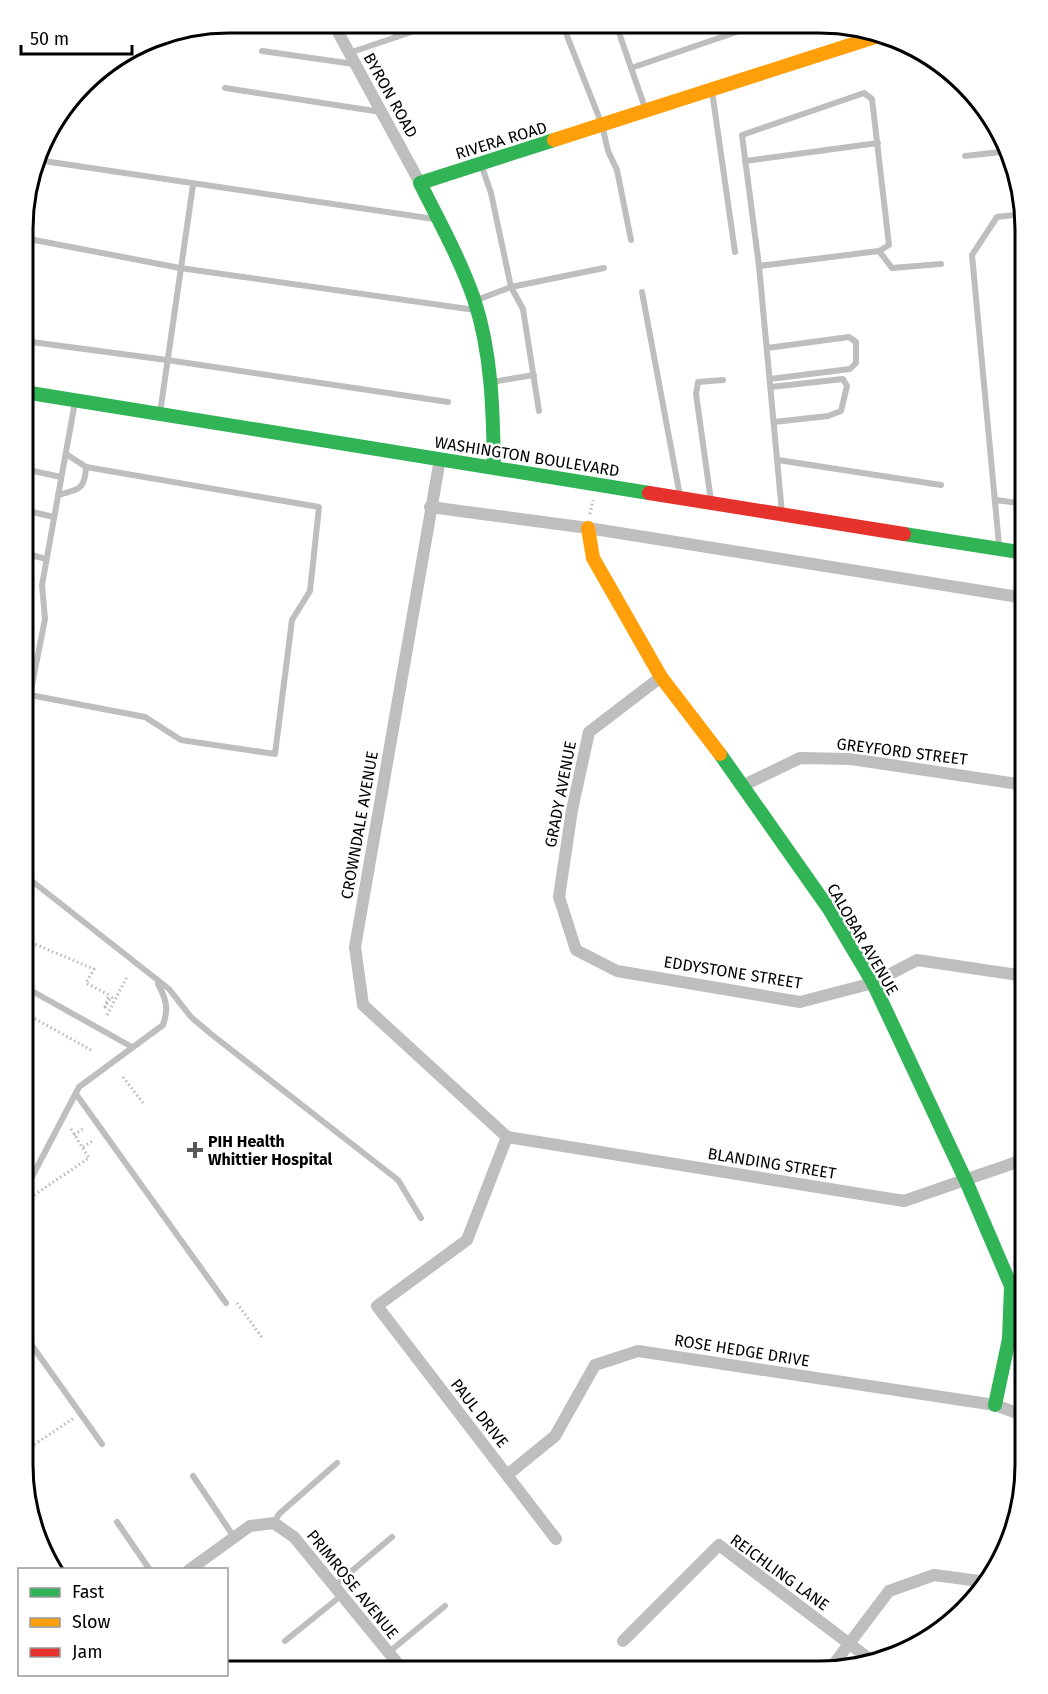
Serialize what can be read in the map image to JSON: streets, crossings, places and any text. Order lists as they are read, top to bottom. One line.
{"streets":{"street":["BYRON ROAD","RIVERA ROAD","WASHINGTON BOULEVARD","GREYFORD STREET","GRADY AVENUE","CROWNDALE AVENUE","CALOBAR AVENUE","EDDYSTONE STREET","BLANDING STREET","ROSE HEDGE DRIVE","PAUL DRIVE","REICHLING LANE","PRIMROSE AVENUE"]},"crossings":[["BYRON ROAD","RIVERA ROAD"],["WASHINGTON BOULEVARD","CROWNDALE AVENUE"],["GREYFORD STREET","CALOBAR AVENUE"],["GRADY AVENUE","CALOBAR AVENUE"],["GRADY AVENUE","EDDYSTONE STREET"],["CROWNDALE AVENUE","BLANDING STREET"],["CROWNDALE AVENUE","PAUL DRIVE"],["CALOBAR AVENUE","EDDYSTONE STREET"],["CALOBAR AVENUE","BLANDING STREET"],["CALOBAR AVENUE","ROSE HEDGE DRIVE"],["BLANDING STREET","PAUL DRIVE"],["ROSE HEDGE DRIVE","PAUL DRIVE"]],"places":{"health":["PIH Health Whittier Hospital"]},"legend":["Fast","Slow","Jam"],"scale_bar":"50 m"}
